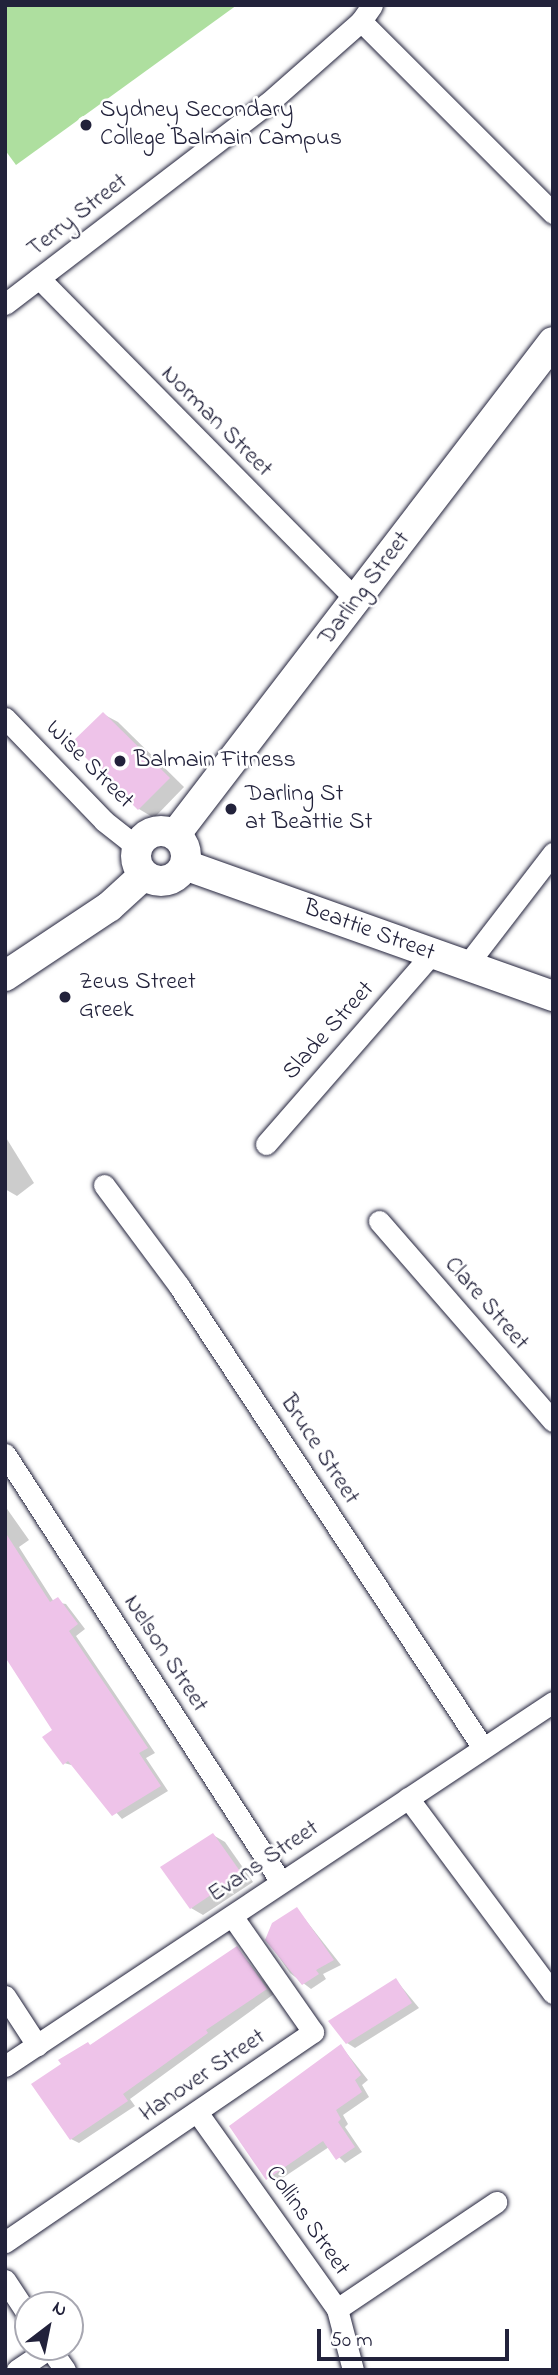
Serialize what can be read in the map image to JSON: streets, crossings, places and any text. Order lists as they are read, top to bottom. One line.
{"streets":{"street":["Terry Street","Norman Street","Darling Street","Wise Street","Beattie Street","Slade Street","Clare Street","Bruce Street","Nelson Street","Evans Street","Hanover Street","Collins Street"]},"crossings":[["Terry Street","Norman Street"],["Norman Street","Darling Street"],["Darling Street","Wise Street"],["Darling Street","Beattie Street"],["Wise Street","Beattie Street"],["Beattie Street","Slade Street"],["Bruce Street","Evans Street"],["Nelson Street","Evans Street"],["Evans Street","Hanover Street"],["Hanover Street","Collins Street"]],"places":["Sydney Secondary College Balmain Campus","Balmain Fitness","Darling St at Beattie St","Zeus Street Greek"],"scale_bar":"50 m","north":"top right"}
